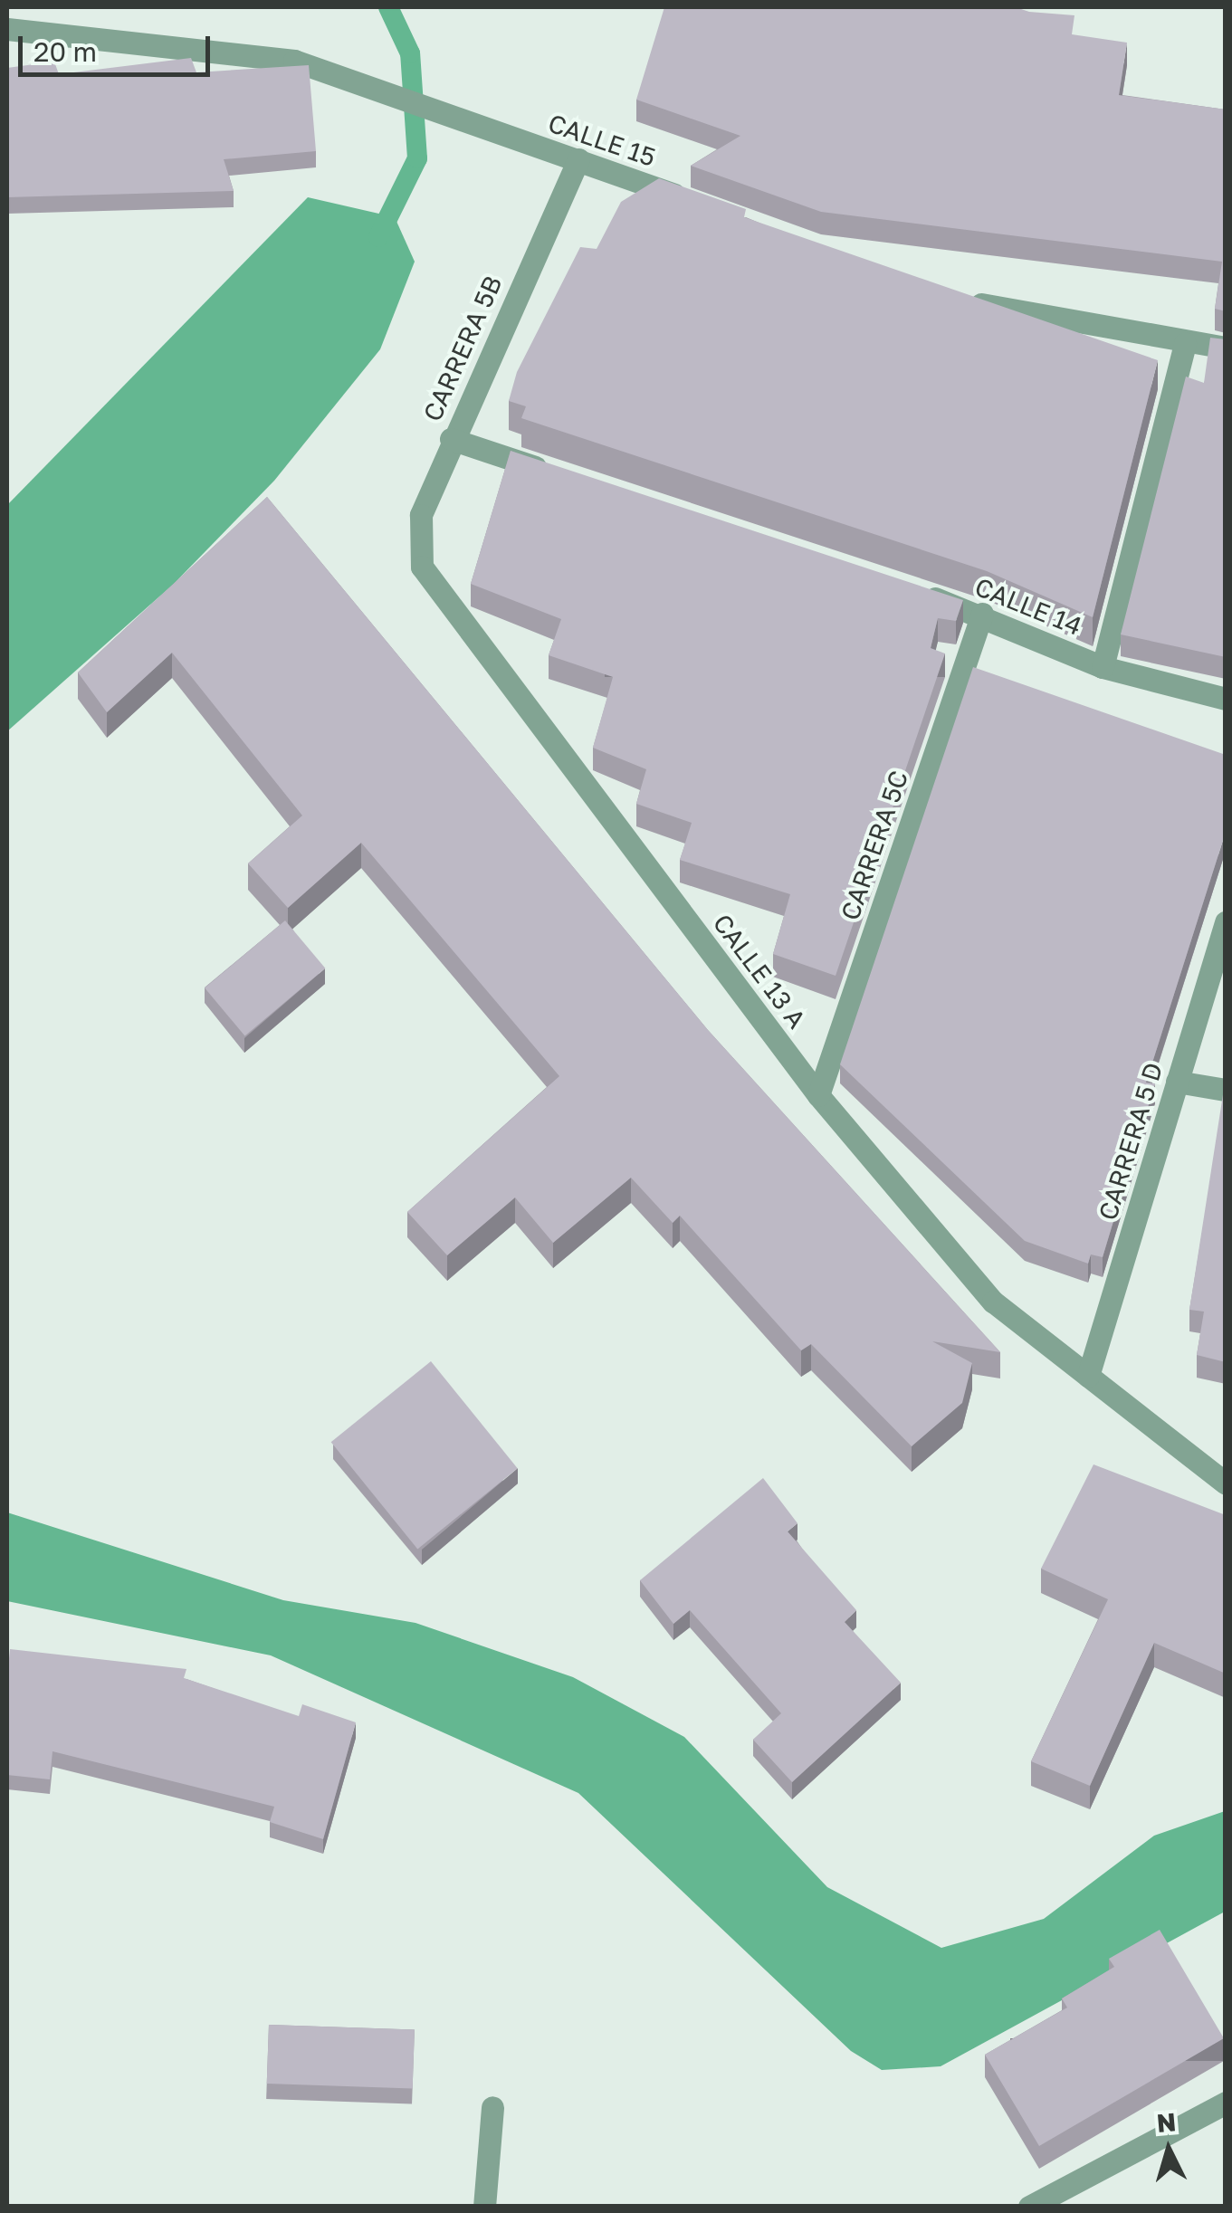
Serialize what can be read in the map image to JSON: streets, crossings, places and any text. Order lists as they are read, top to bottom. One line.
{"streets":{"street":["CALLE 15","CARRERA 5B","CALLE 14","CARRERA 5C","CALLE 13 A","CARRERA 5 D"]},"crossings":[["CALLE 15","CARRERA 5B"],["CARRERA 5B","CALLE 13 A"],["CALLE 14","CARRERA 5C"],["CARRERA 5C","CALLE 13 A"],["CALLE 13 A","CARRERA 5 D"]],"scale_bar":"20 m","north":"top"}
